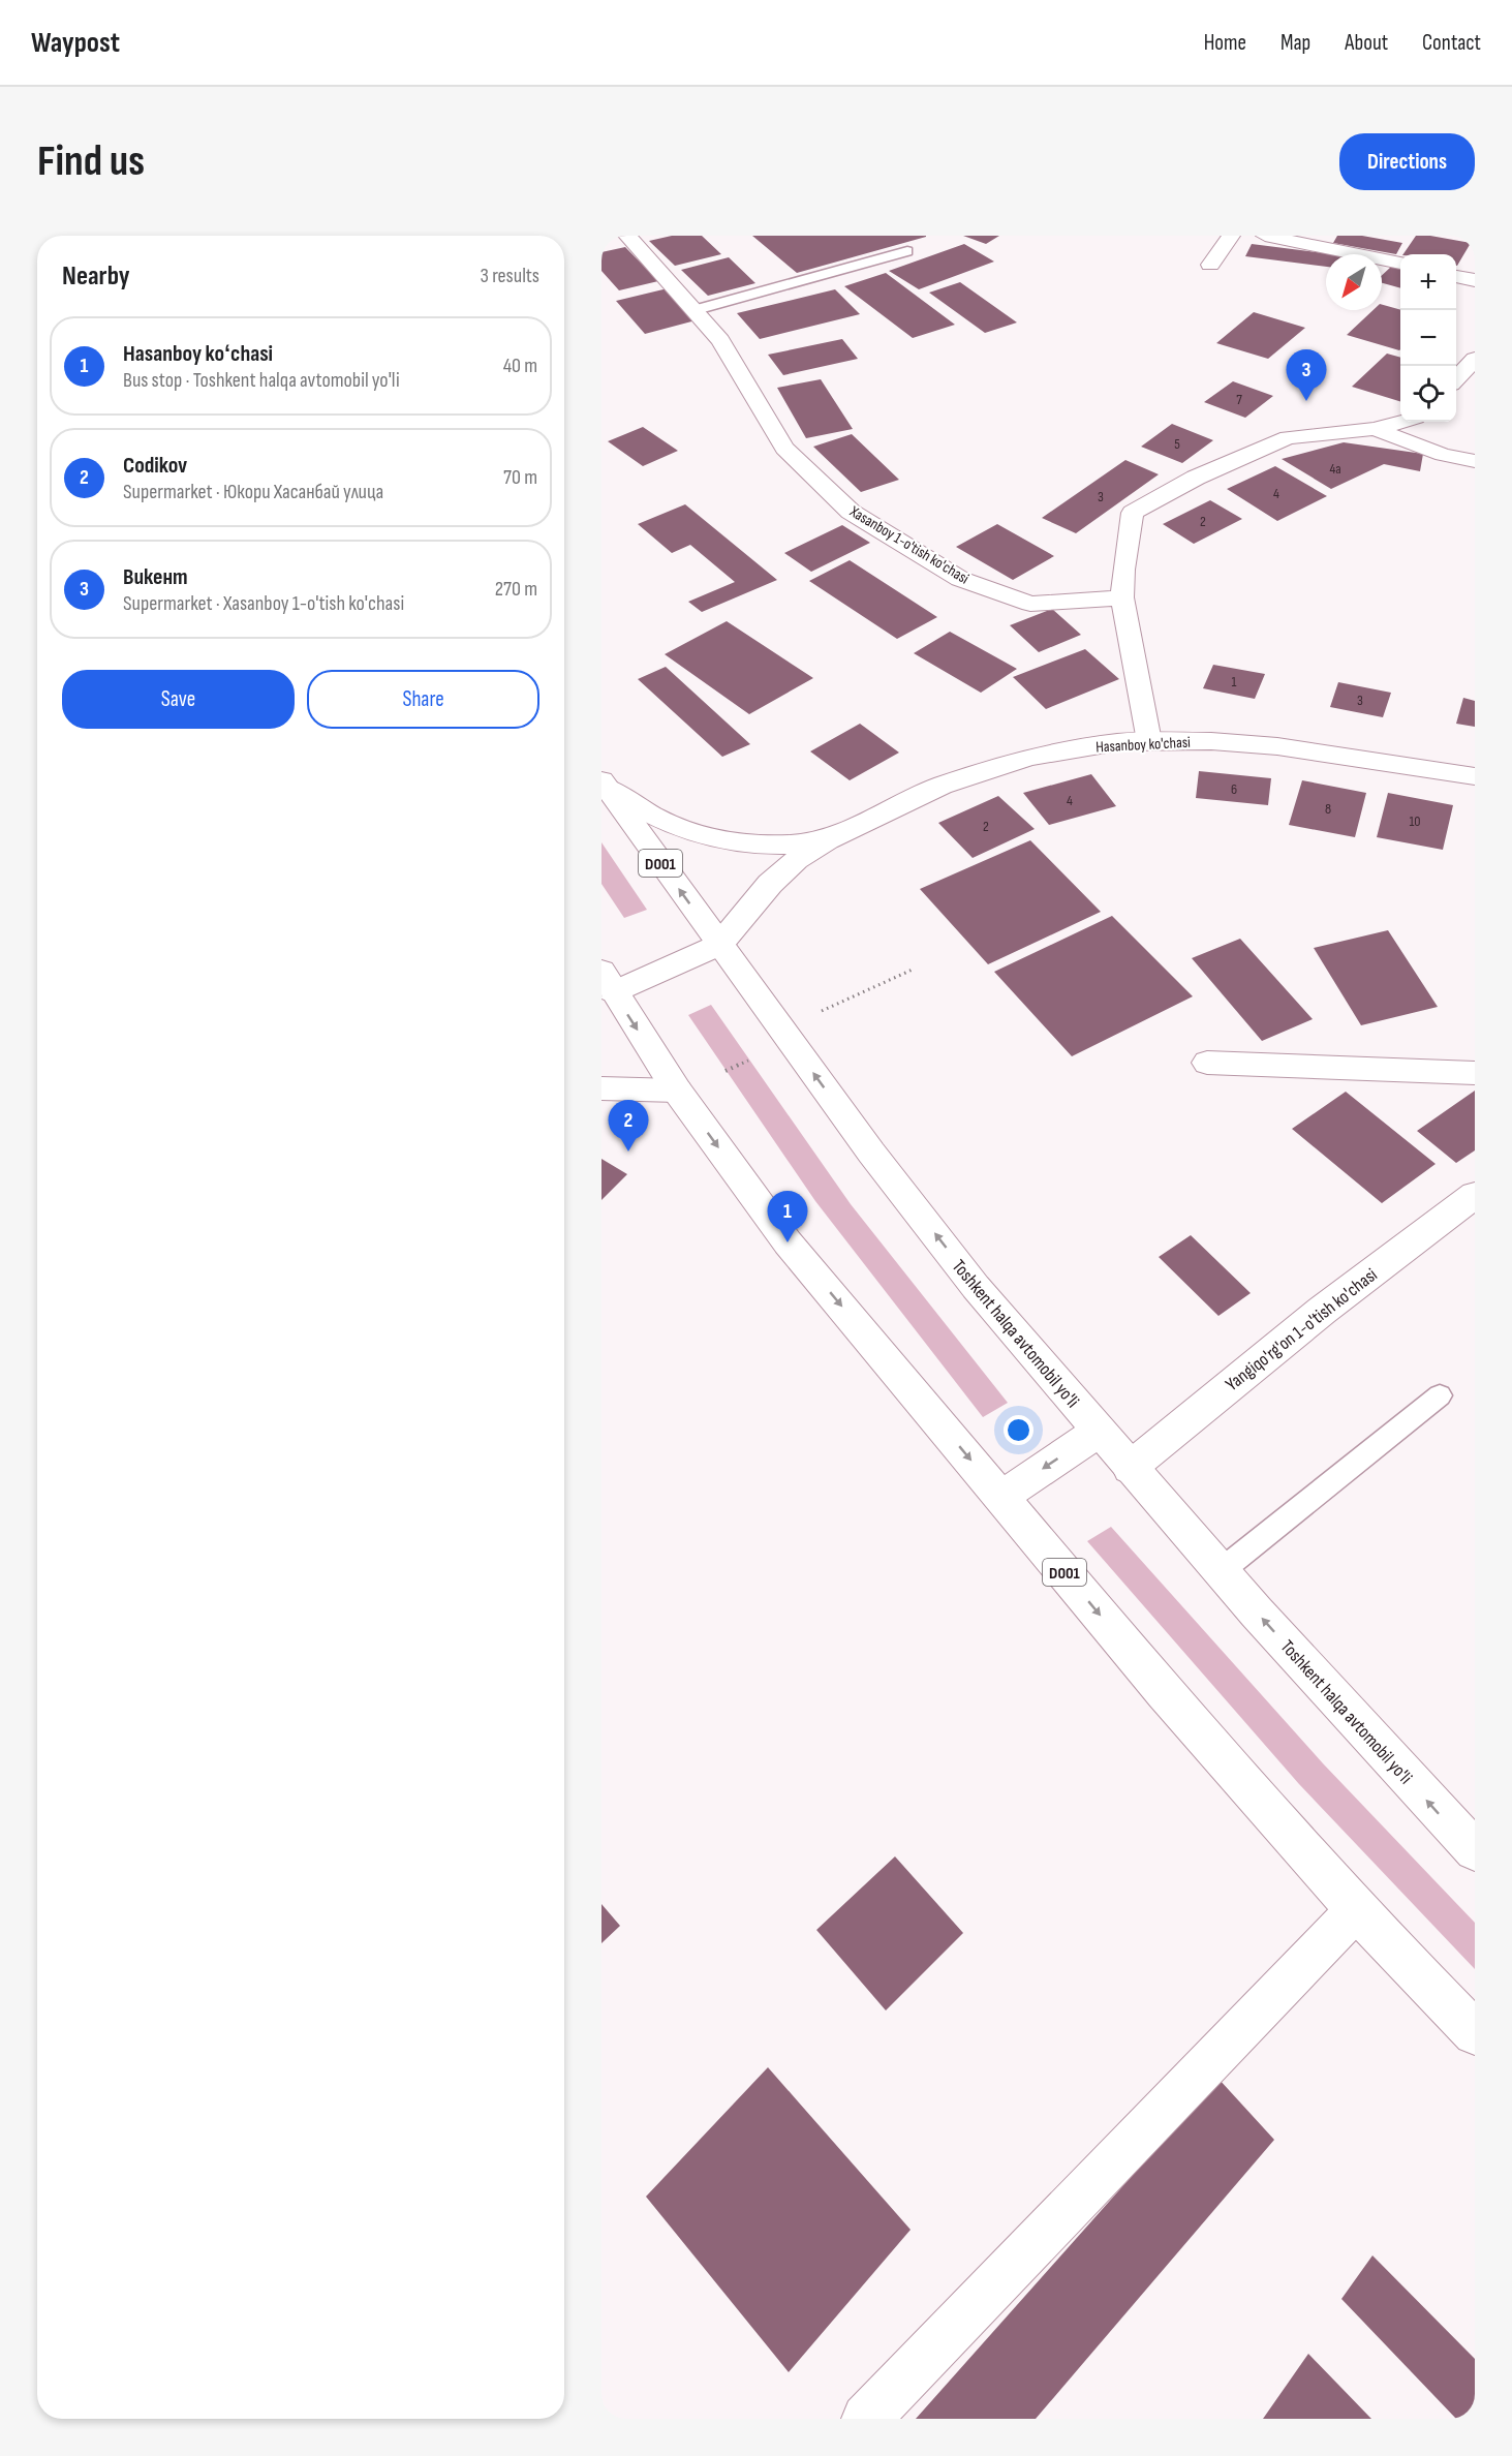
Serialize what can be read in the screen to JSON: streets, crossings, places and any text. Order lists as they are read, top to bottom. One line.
{"streets":{"main road":["Xasanboy 1-o'tish ko'chasi","Hasanboy ko'chasi","D001","Yangiqo'rg'on 1-o'tish ko'chasi","Toshkent halqa avtomobil yo'li"]},"crossings":[["Hasanboy ko'chasi","Toshkent halqa avtomobil yo'li"],["Yangiqo'rg'on 1-o'tish ko'chasi","Toshkent halqa avtomobil yo'li"]],"house_numbers":["7","5","4a","4","3","2","1","3","6","4","8","10","2"],"north":"bottom left","page":{"header":"Waypost","nav":["Home","Map","About","Contact"],"buttons":["Directions",["Save","Share"]],"title":"Find us","heading":["Nearby","3 results"],"map_buttons":["+","−"],"list":[{"mark":"1","name":"Hasanboy koʻchasi","note":"Bus stop · Toshkent halqa avtomobil yo'li","value":"40 m"},{"mark":"2","name":"Codikov","note":"Supermarket · Юкори Хасанбай улица","value":"70 m"},{"mark":"3","name":"Викент","note":"Supermarket · Xasanboy 1-o'tish ko'chasi","value":"270 m"}],"pins":["3","2","1"]}}
